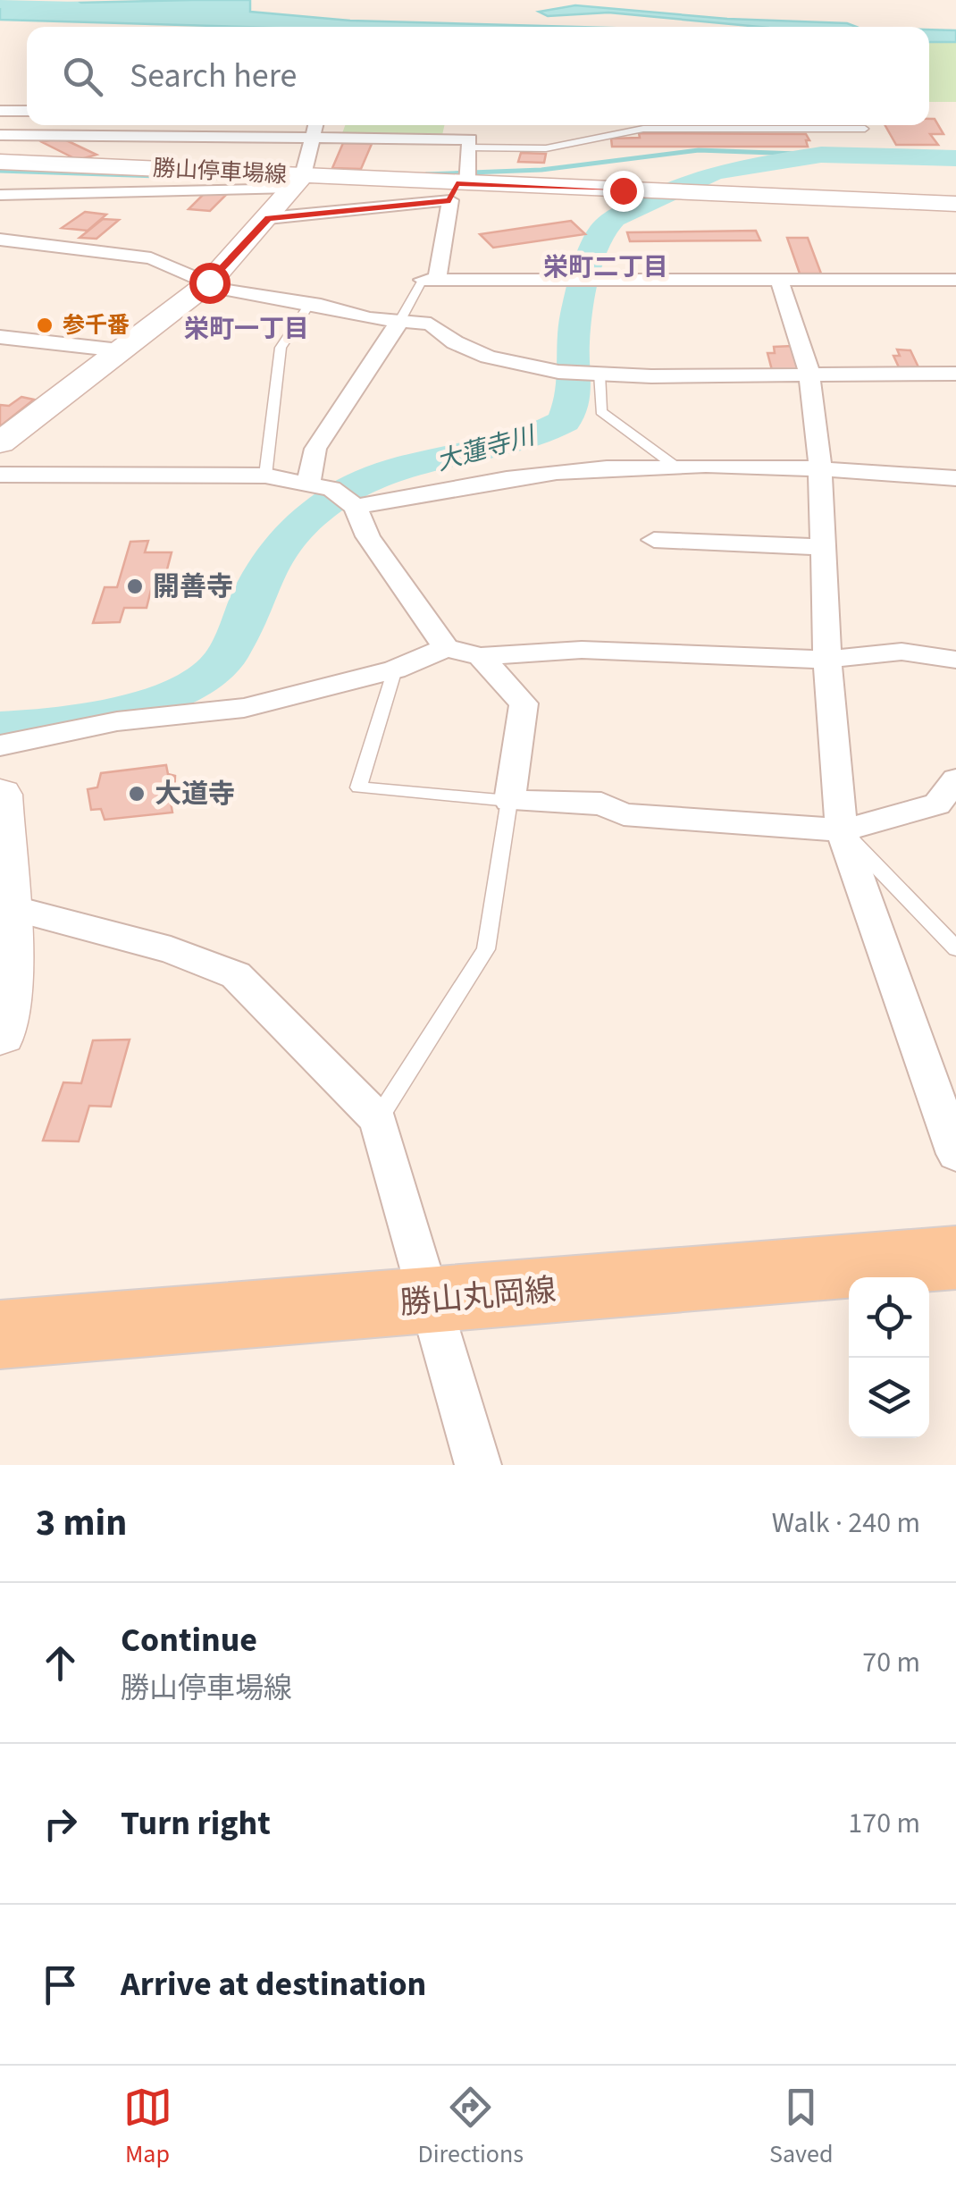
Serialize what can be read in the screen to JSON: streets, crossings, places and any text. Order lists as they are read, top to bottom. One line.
{"streets":{"main road":["勝山停車場線","勝山丸岡線"]},"districts":["栄町二丁目","栄町一丁目"],"water":["大蓮寺川"],"places":["参千番","開善寺","大道寺"],"page":{"search":"Search here","heading":["3 min","Walk · 240 m"],"list":[["Continue","勝山停車場線","70 m"],["Turn right","170 m"],"Arrive at destination"],"nav":["Map","Directions","Saved"]}}
